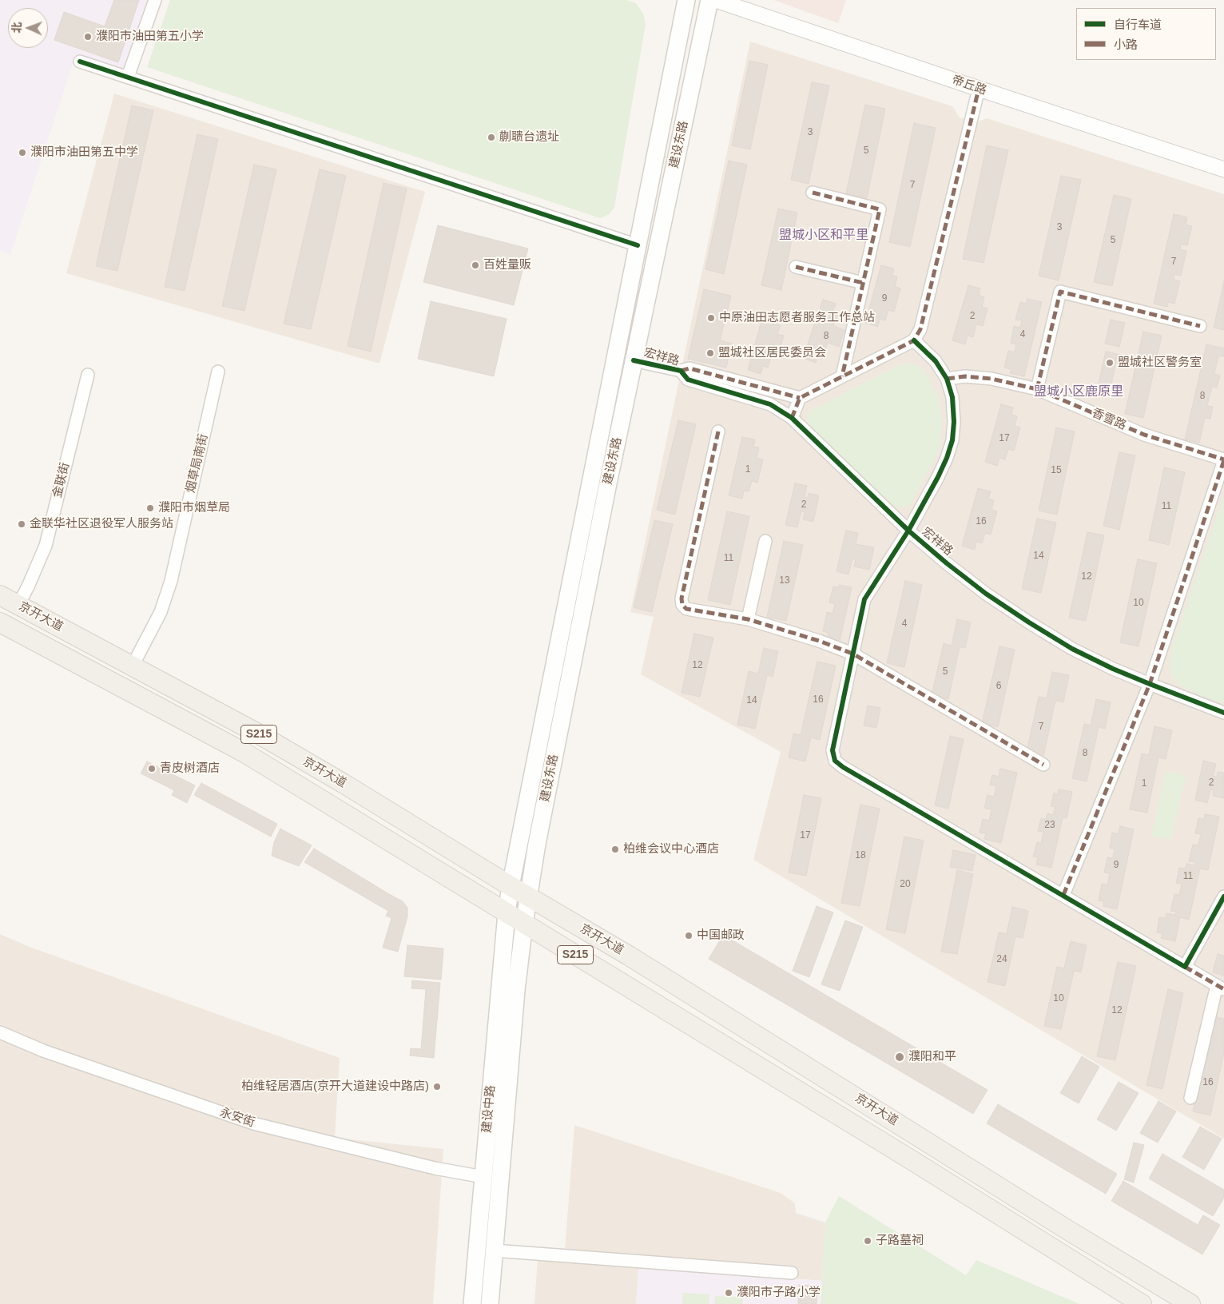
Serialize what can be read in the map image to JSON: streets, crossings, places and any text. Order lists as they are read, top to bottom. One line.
{"streets":{"main road":["建设东路","京开大道","S215","建设中路"],"street":["帝丘路","宏祥路","香雪路","烟草局南街","金联街","永安街"]},"crossings":[["建设东路","宏祥路"],["建设东路","京开大道"],["建设东路","建设中路"],["烟草局南街","京开大道"],["金联街","京开大道"],["京开大道","建设中路"],["建设中路","永安街"]],"districts":["盟城小区和平里","盟城小区鹿原里"],"places":["濮阳市油田第五小学","蒯聩台遗址","濮阳市油田第五中学","百姓量贩","中原油田志愿者服务工作总站","盟城社区居民委员会","盟城社区警务室","濮阳市烟草局","金联华社区退役军人服务站","青皮树酒店","柏维会议中心酒店","中国邮政","濮阳和平","柏维轻居酒店(京开大道建设中路店)","子路墓祠","濮阳市子路小学"],"house_numbers":["3","5","7","3","5","7","9","2","4","8","8","17","1","15","2","11","16","14","11","12","13","10","4","12","5","6","16","14","7","8","2","1","23","17","18","9","11","20","24","10","12","16"],"legend":["自行车道","小路"],"north":"left"}
